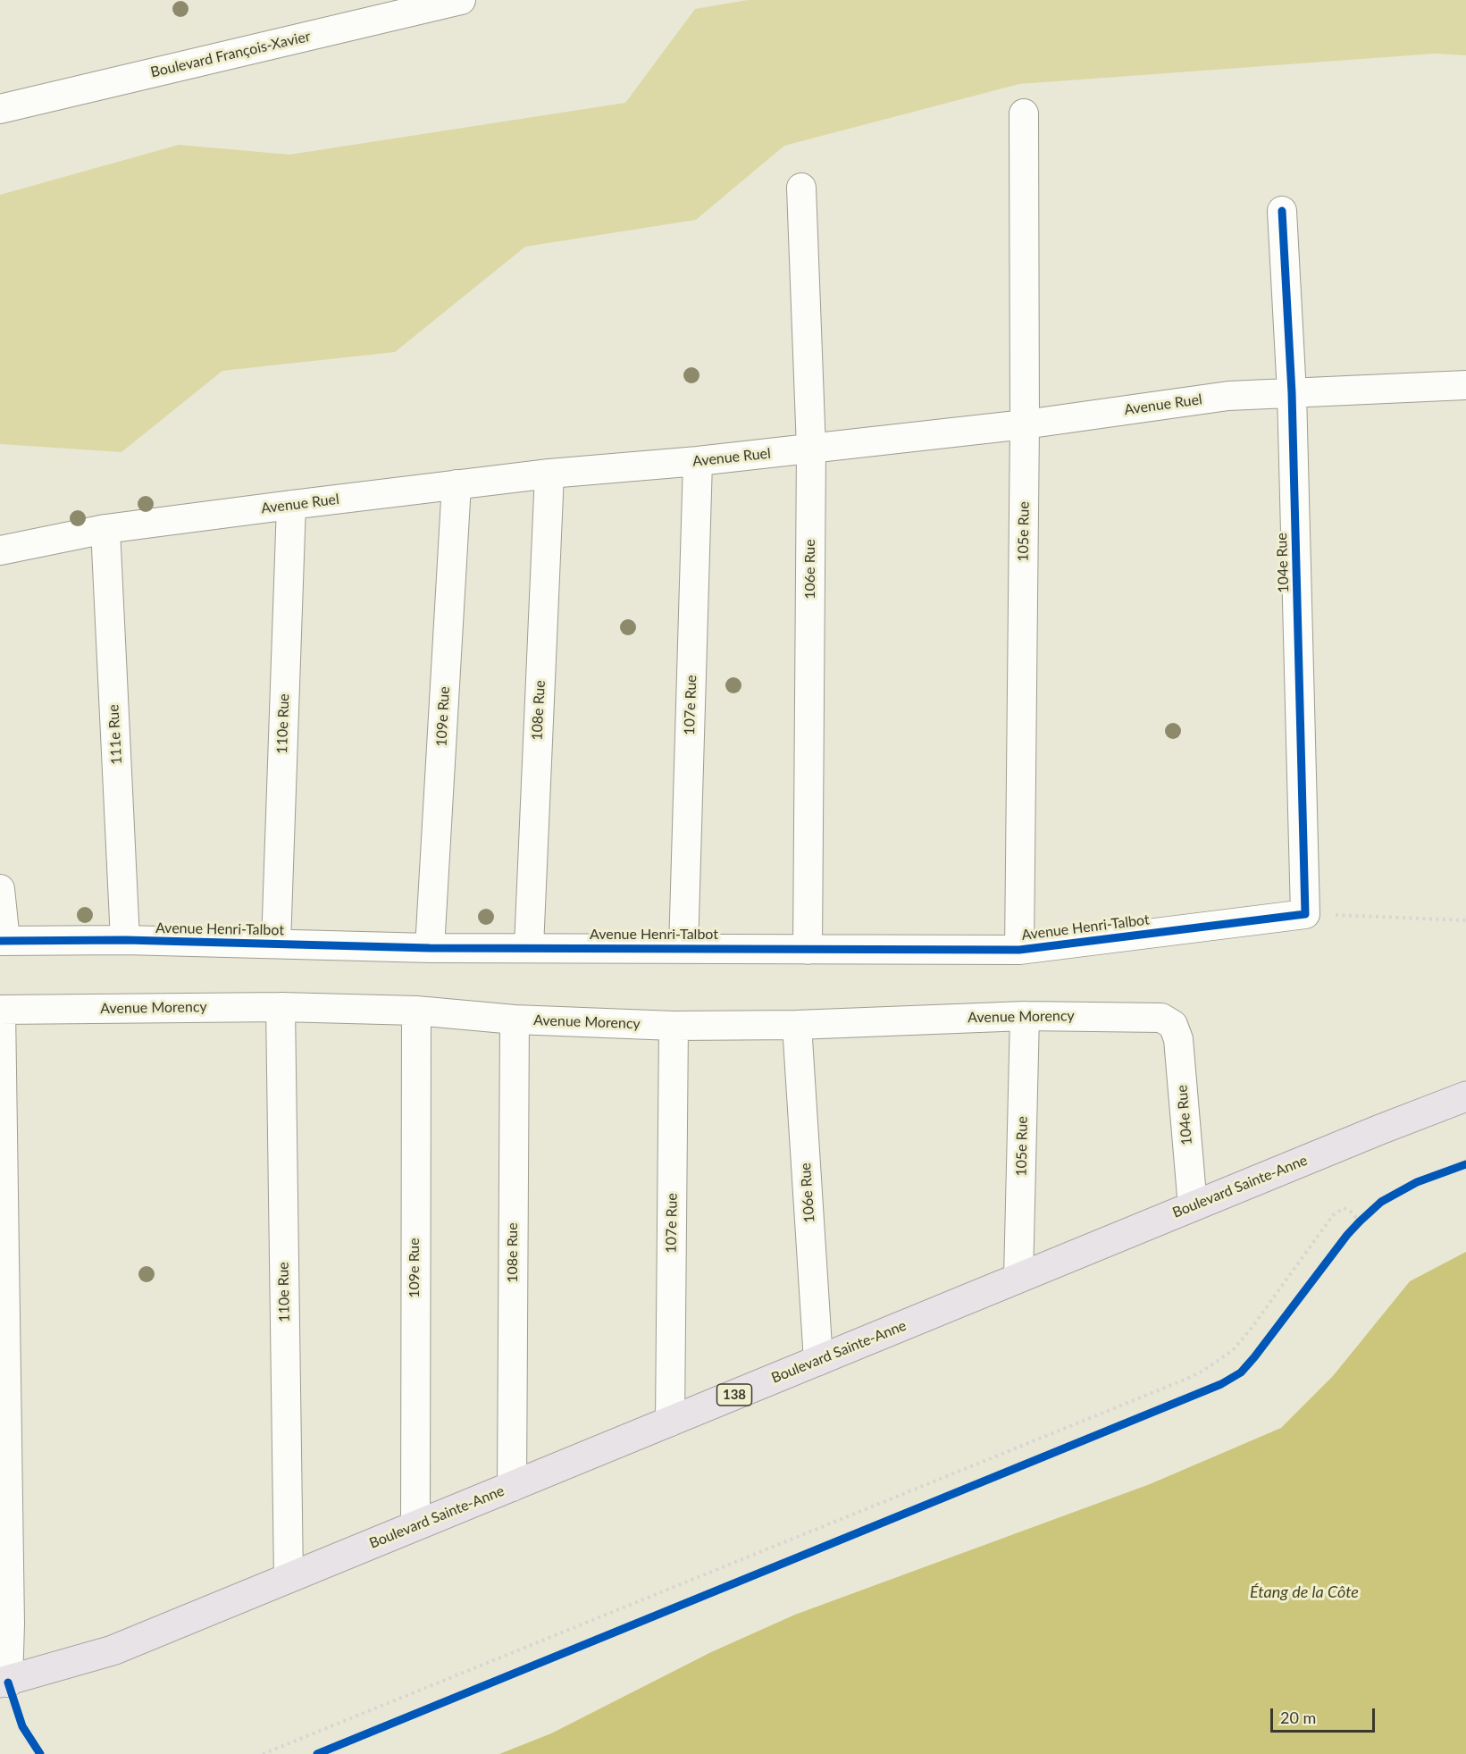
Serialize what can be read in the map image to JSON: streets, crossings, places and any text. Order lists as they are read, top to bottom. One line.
{"streets":{"main road":["Boulevard Sainte-Anne","138"],"street":["Boulevard François-Xavier","Avenue Ruel","105e Rue","104e Rue","106e Rue","107e Rue","108e Rue","109e Rue","110e Rue","111e Rue","Avenue Henri-Talbot","Avenue Morency"]},"crossings":[["Avenue Ruel","105e Rue"],["Avenue Ruel","104e Rue"],["Avenue Ruel","106e Rue"],["Avenue Ruel","107e Rue"],["Avenue Ruel","108e Rue"],["Avenue Ruel","109e Rue"],["Avenue Ruel","110e Rue"],["Avenue Ruel","111e Rue"],["105e Rue","Avenue Henri-Talbot"],["105e Rue","Avenue Morency"],["105e Rue","Boulevard Sainte-Anne"],["104e Rue","Avenue Henri-Talbot"],["104e Rue","Avenue Morency"],["104e Rue","Boulevard Sainte-Anne"],["106e Rue","Avenue Henri-Talbot"],["106e Rue","Avenue Morency"],["106e Rue","Boulevard Sainte-Anne"],["107e Rue","Avenue Henri-Talbot"],["107e Rue","Avenue Morency"],["107e Rue","Boulevard Sainte-Anne"],["108e Rue","Avenue Henri-Talbot"],["108e Rue","Avenue Morency"],["108e Rue","Boulevard Sainte-Anne"],["109e Rue","Avenue Henri-Talbot"],["109e Rue","Avenue Morency"],["109e Rue","Boulevard Sainte-Anne"],["110e Rue","Avenue Henri-Talbot"],["110e Rue","Avenue Morency"],["110e Rue","Boulevard Sainte-Anne"],["111e Rue","Avenue Henri-Talbot"]],"water":["Étang de la Côte"],"scale_bar":"20 m"}
